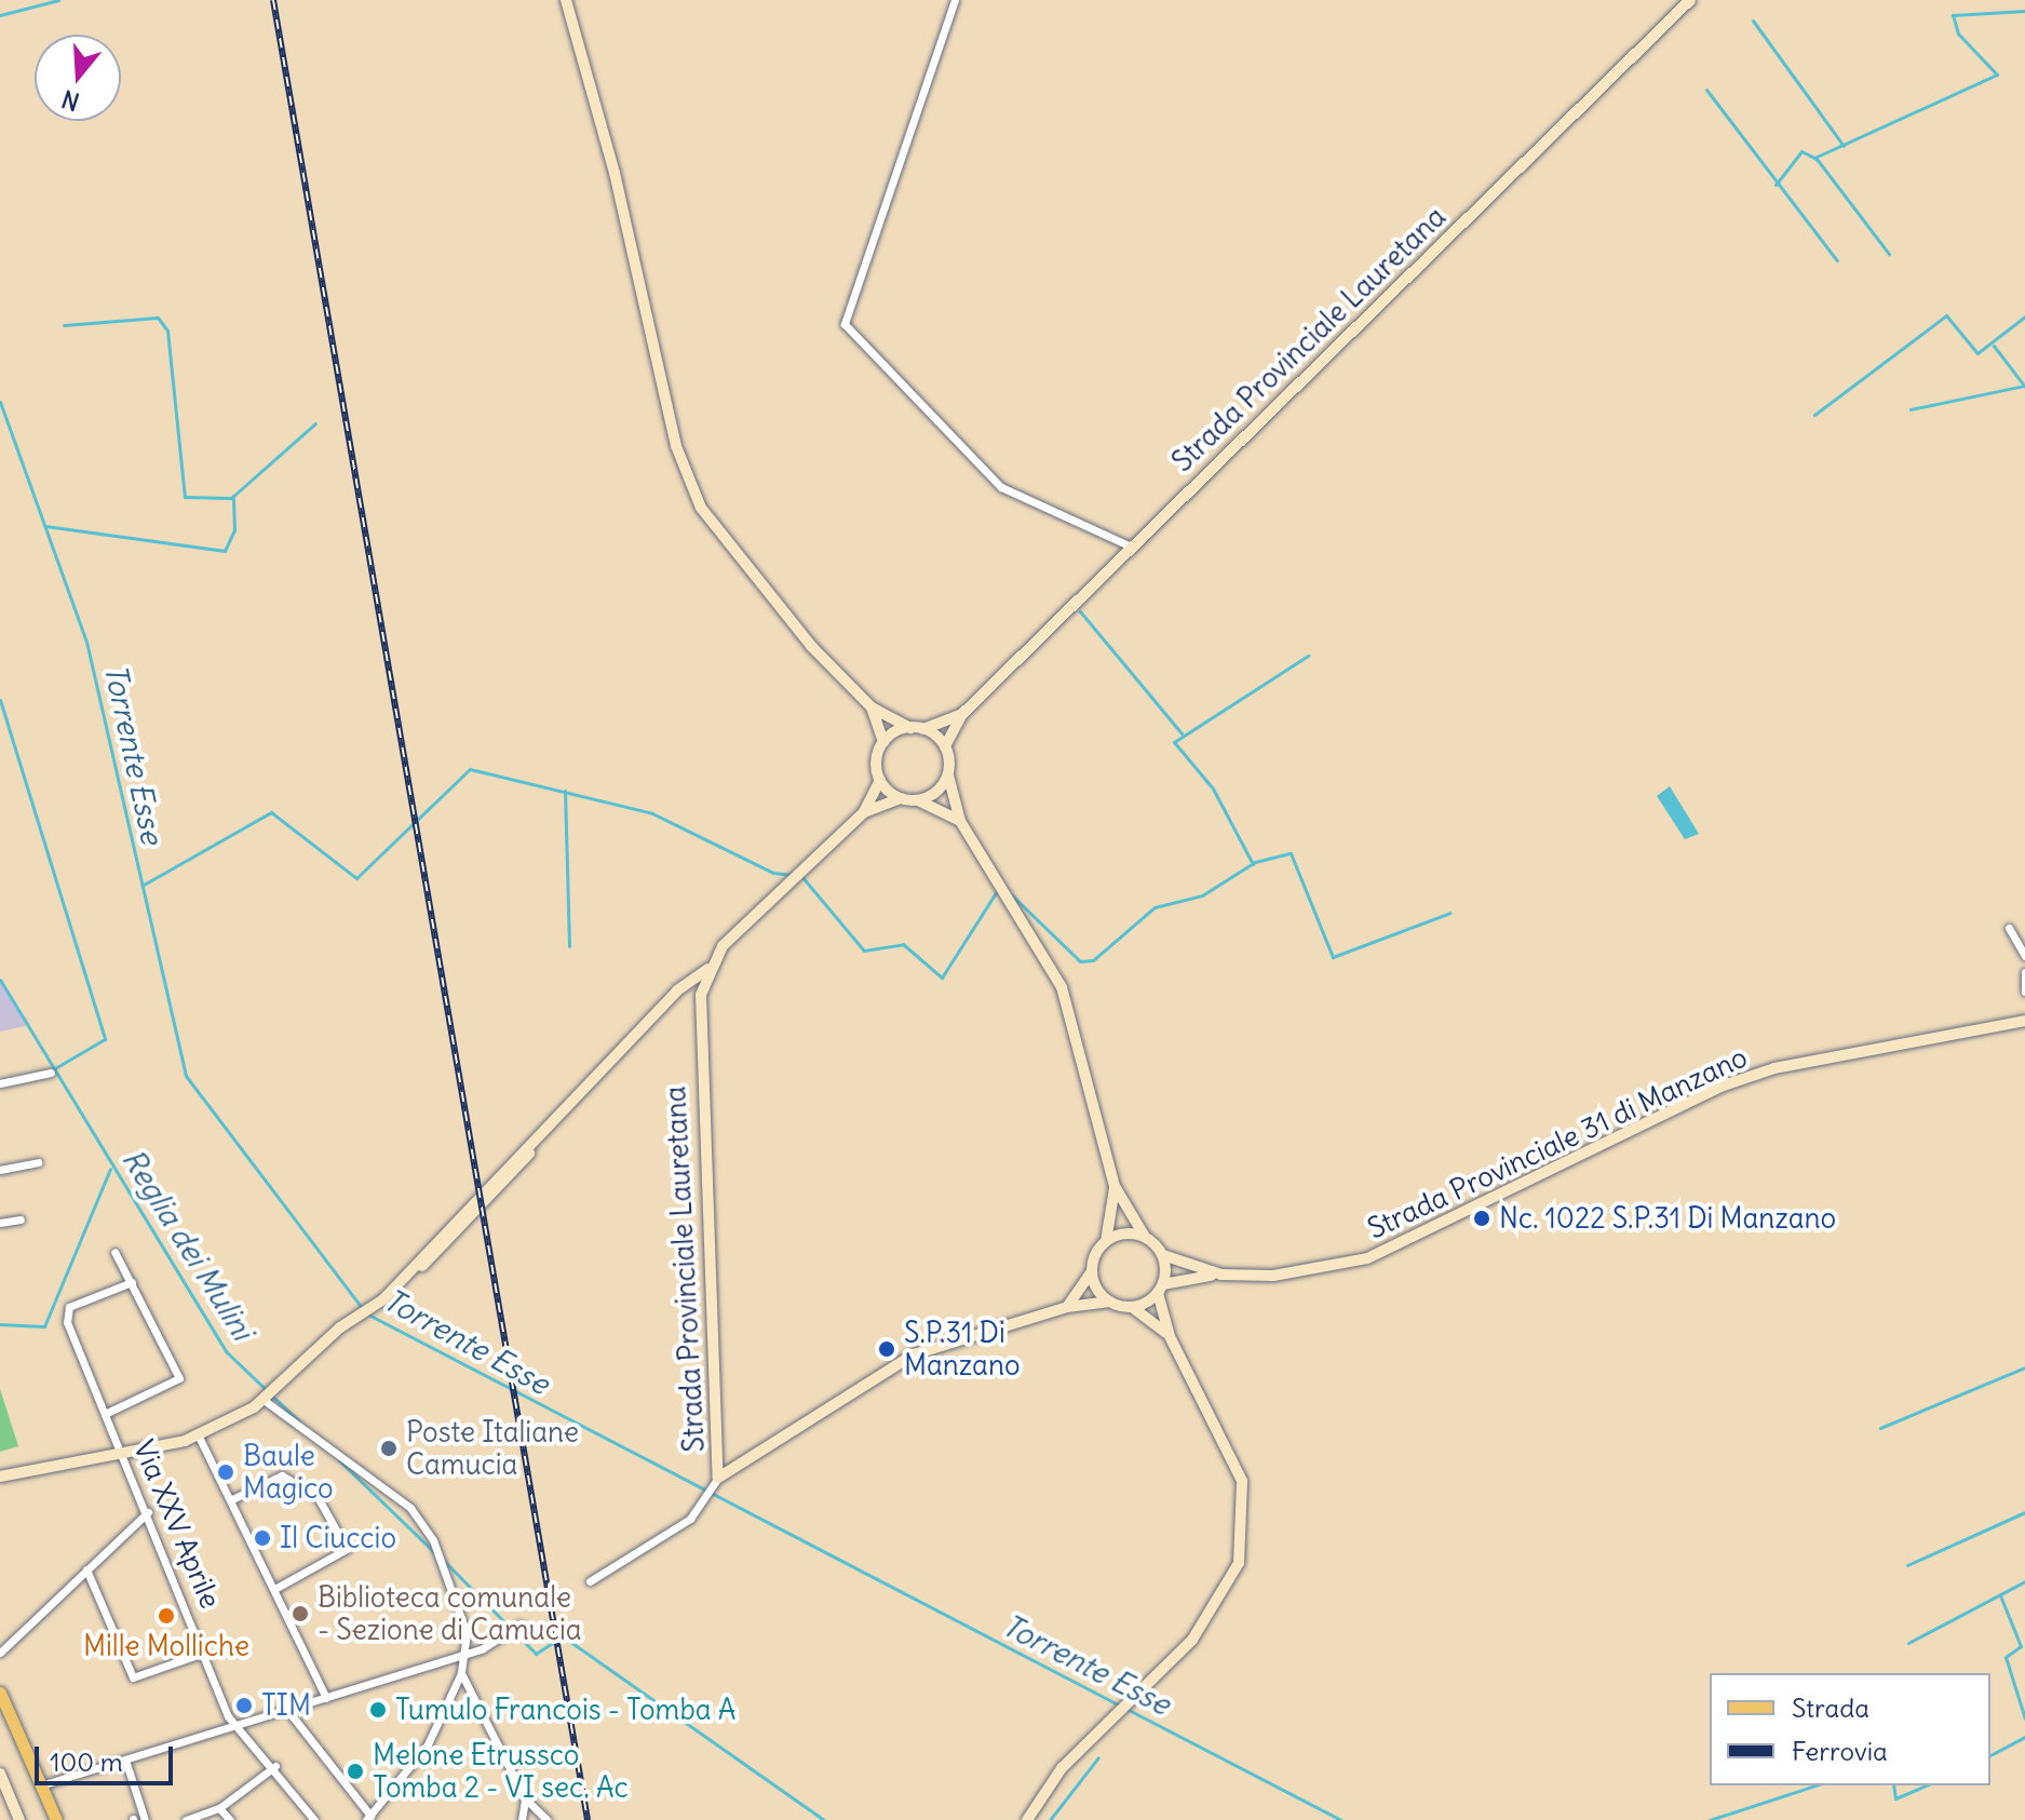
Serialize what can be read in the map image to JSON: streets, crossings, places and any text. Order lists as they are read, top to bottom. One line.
{"streets":{"main road":["Strada Provinciale Lauretana","Strada Provinciale 31 di Manzano"],"street":["Via XXV Aprile"]},"crossings":[["Strada Provinciale Lauretana","Via XXV Aprile"]],"water":["Torrente Esse","Reglia dei Mulini"],"places":["Nc. 1022 S.P.31 Di Manzano","S.P.31 Di Manzano","Poste Italiane Camucia","Baule Magico","Il Ciuccio","Biblioteca comunale - Sezione di Camucia","Mille Molliche","TIM","Tumulo Francois - Tomba A","Melone Etrussco Tomba 2 - VI sec. Ac"],"legend":["Strada","Ferrovia"],"scale_bar":"100 m","north":"bottom"}
